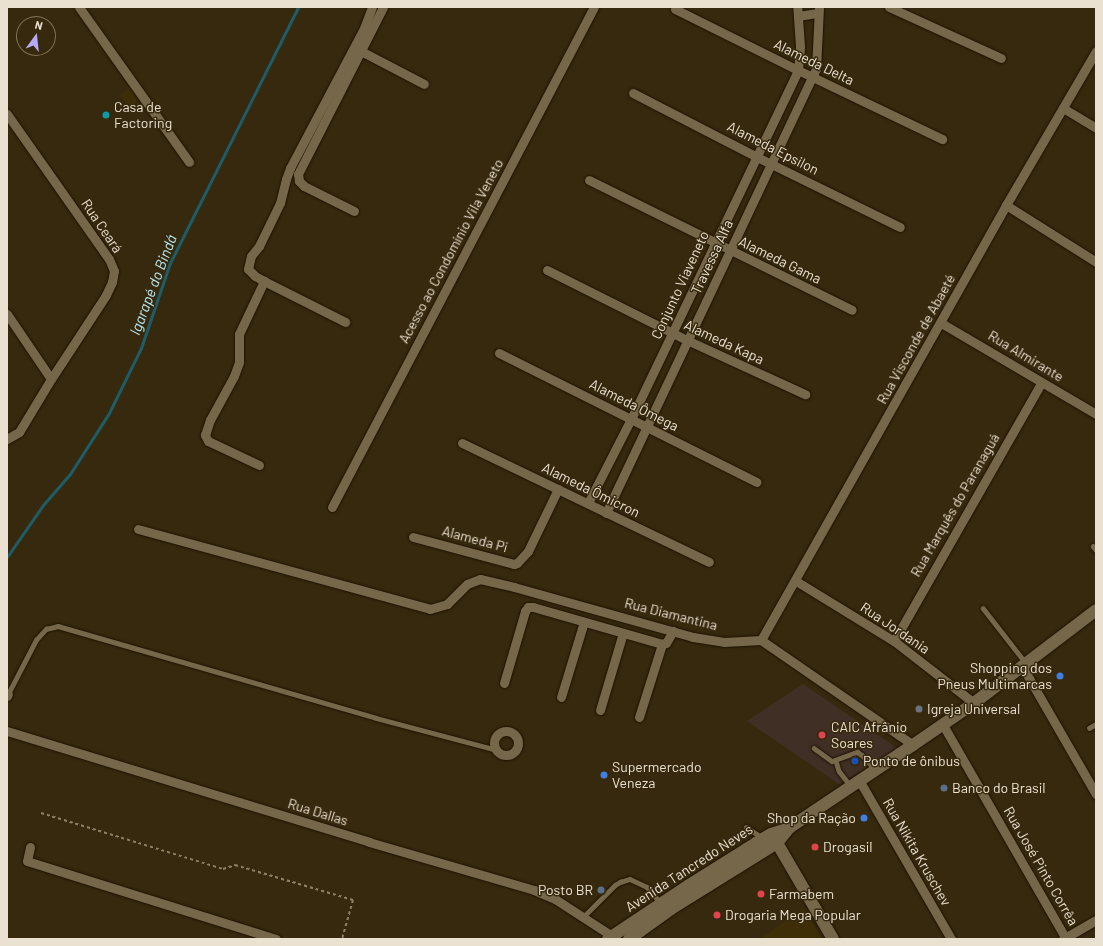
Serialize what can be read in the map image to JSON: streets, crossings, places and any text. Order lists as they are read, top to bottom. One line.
{"streets":{"main road":["Avenida Tancredo Neves"],"street":["Alameda Delta","Alameda Epsilon","Rua Ceará","Acesso ao Condomínio Vila Veneto","Travessa Alfa","Alameda Gama","Conjunto Viaveneto","Rua Visconde de Abaeté","Alameda Kapa","Rua Almirante","Alameda Ômega","Alameda Ômicron","Rua Marquês do Paranaguá","Alameda Pi","Rua Diamantina","Rua Jordania","Rua Dallas","Rua Nikita Kruschev","Rua José Pinto Corrêa"]},"crossings":[["Alameda Delta","Travessa Alfa"],["Alameda Delta","Conjunto Viaveneto"],["Alameda Epsilon","Travessa Alfa"],["Alameda Epsilon","Conjunto Viaveneto"],["Travessa Alfa","Alameda Gama"],["Travessa Alfa","Alameda Kapa"],["Travessa Alfa","Alameda Ômega"],["Travessa Alfa","Alameda Ômicron"],["Alameda Gama","Conjunto Viaveneto"],["Conjunto Viaveneto","Alameda Kapa"],["Conjunto Viaveneto","Alameda Ômega"],["Conjunto Viaveneto","Alameda Ômicron"],["Rua Visconde de Abaeté","Rua Almirante"],["Rua Visconde de Abaeté","Rua Diamantina"],["Rua Visconde de Abaeté","Rua Jordania"],["Rua Almirante","Rua Marquês do Paranaguá"],["Alameda Ômicron","Alameda Pi"],["Rua Marquês do Paranaguá","Rua Jordania"],["Rua Jordania","Avenida Tancredo Neves"],["Rua Dallas","Avenida Tancredo Neves"],["Rua Nikita Kruschev","Avenida Tancredo Neves"],["Rua José Pinto Corrêa","Avenida Tancredo Neves"]],"water":["Igarapé do Bindá"],"places":["Casa de Factoring","Shopping dos Pneus Multimarcas","Igreja Universal","CAIC Afrânio Soares","Ponto de ônibus","Supermercado Veneza","Banco do Brasil","Shop da Ração","Drogasil","Posto BR","Farmabem","Drogaria Mega Popular"],"north":"top"}
